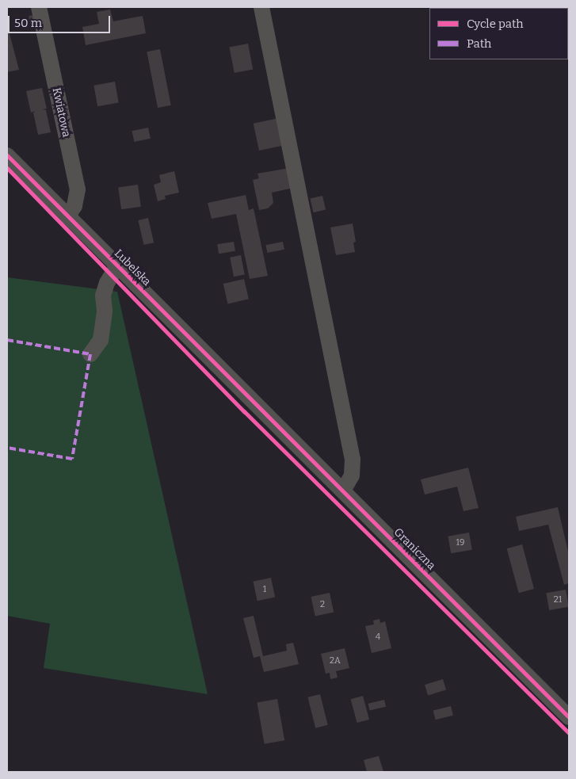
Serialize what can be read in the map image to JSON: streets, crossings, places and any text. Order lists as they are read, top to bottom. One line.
{"streets":{"street":["Kwiatowa","Lubelska","Graniczna"]},"crossings":[["Kwiatowa","Lubelska"],["Lubelska","Graniczna"]],"house_numbers":["19","1","21","2","4","2A"],"legend":["Cycle path","Path"],"scale_bar":"50 m"}
